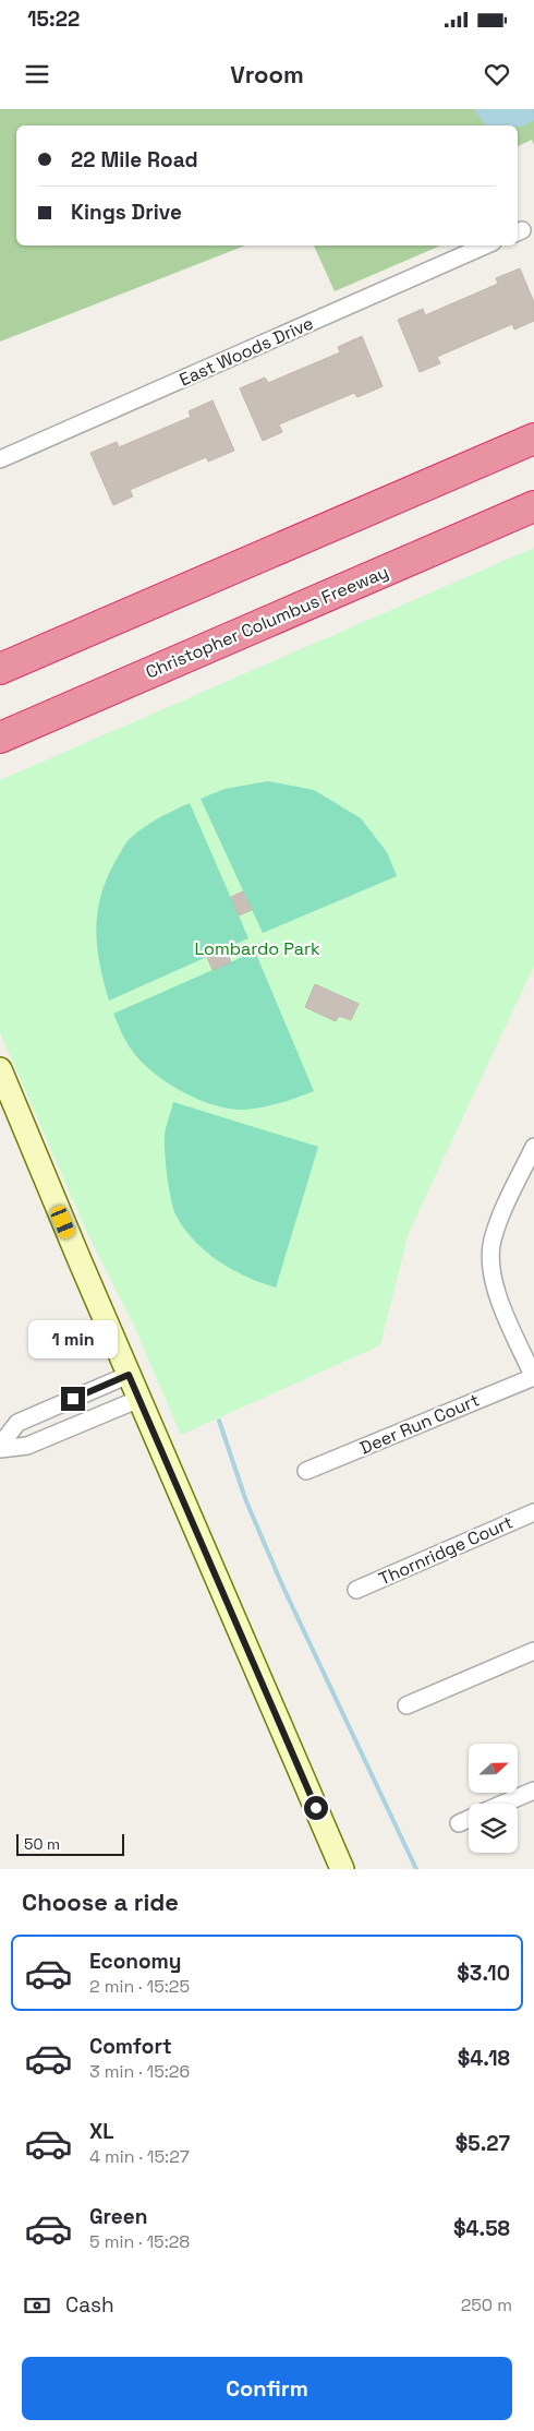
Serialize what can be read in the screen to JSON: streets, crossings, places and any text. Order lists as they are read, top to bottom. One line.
{"streets":{"highway":["Christopher Columbus Freeway"],"street":["East Woods Drive","Deer Run Court","Thornridge Court"]},"parks":["Lombardo Park"],"scale_bar":"50 m","north":"right","page":{"status":"15:22","header":"Vroom","banner":["22 Mile Road","Kings Drive"],"bubble":"1 min","scale":"50 m","heading":"Choose a ride","list":[{"name":"Economy","note":"2 min · 15:25","value":"$3.10"},{"name":"Comfort","note":"3 min · 15:26","value":"$4.18"},{"name":"XL","note":"4 min · 15:27","value":"$5.27"},{"name":"Green","note":"5 min · 15:28","value":"$4.58"}],"pay":["Cash","250 m"],"buttons":"Confirm"}}
